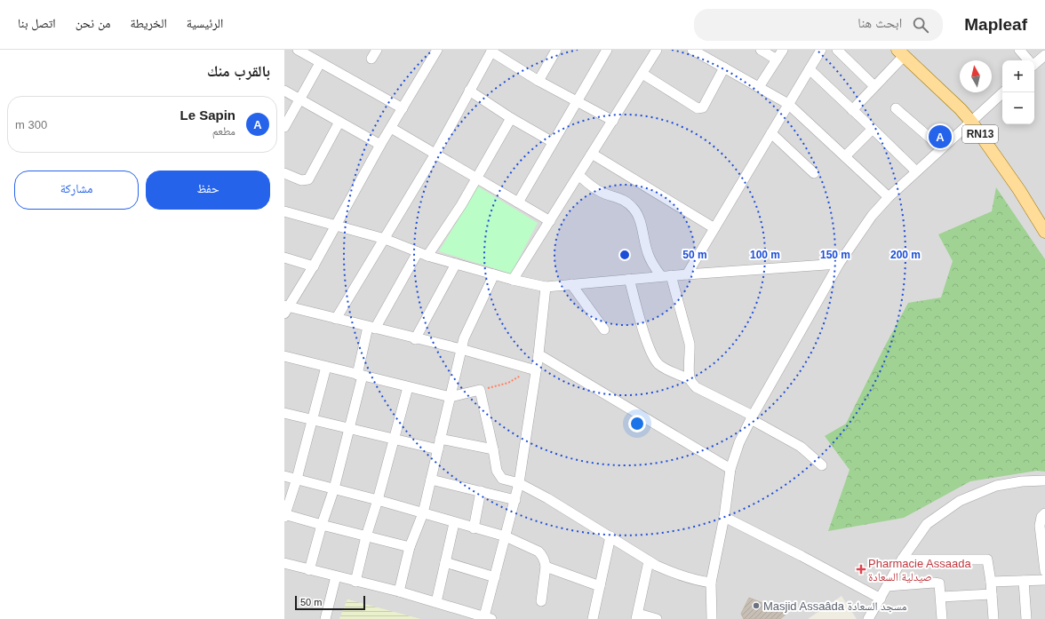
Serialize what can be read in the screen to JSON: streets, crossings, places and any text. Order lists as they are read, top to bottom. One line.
{"streets":{"main road":["RN13"]},"places":{"health":["Pharmacie Assaada صيدلية السعادة"],"other":["Masjid Assaâda مسجد السعادة"]},"scale_bar":"50 m","north":"top","page":{"header":"Mapleaf","search":"ابحث هنا","nav":["الرئيسية","الخريطة","من نحن","اتصل بنا"],"heading":"بالقرب منك","map_buttons":["+","−"],"list":[{"mark":"A","name":"Le Sapin","note":"مطعم","value":"300 m"}],"pins":"A","buttons":["حفظ","مشاركة"],"scale":"50 m"},"rings":["50 m","100 m","150 m","200 m"]}
